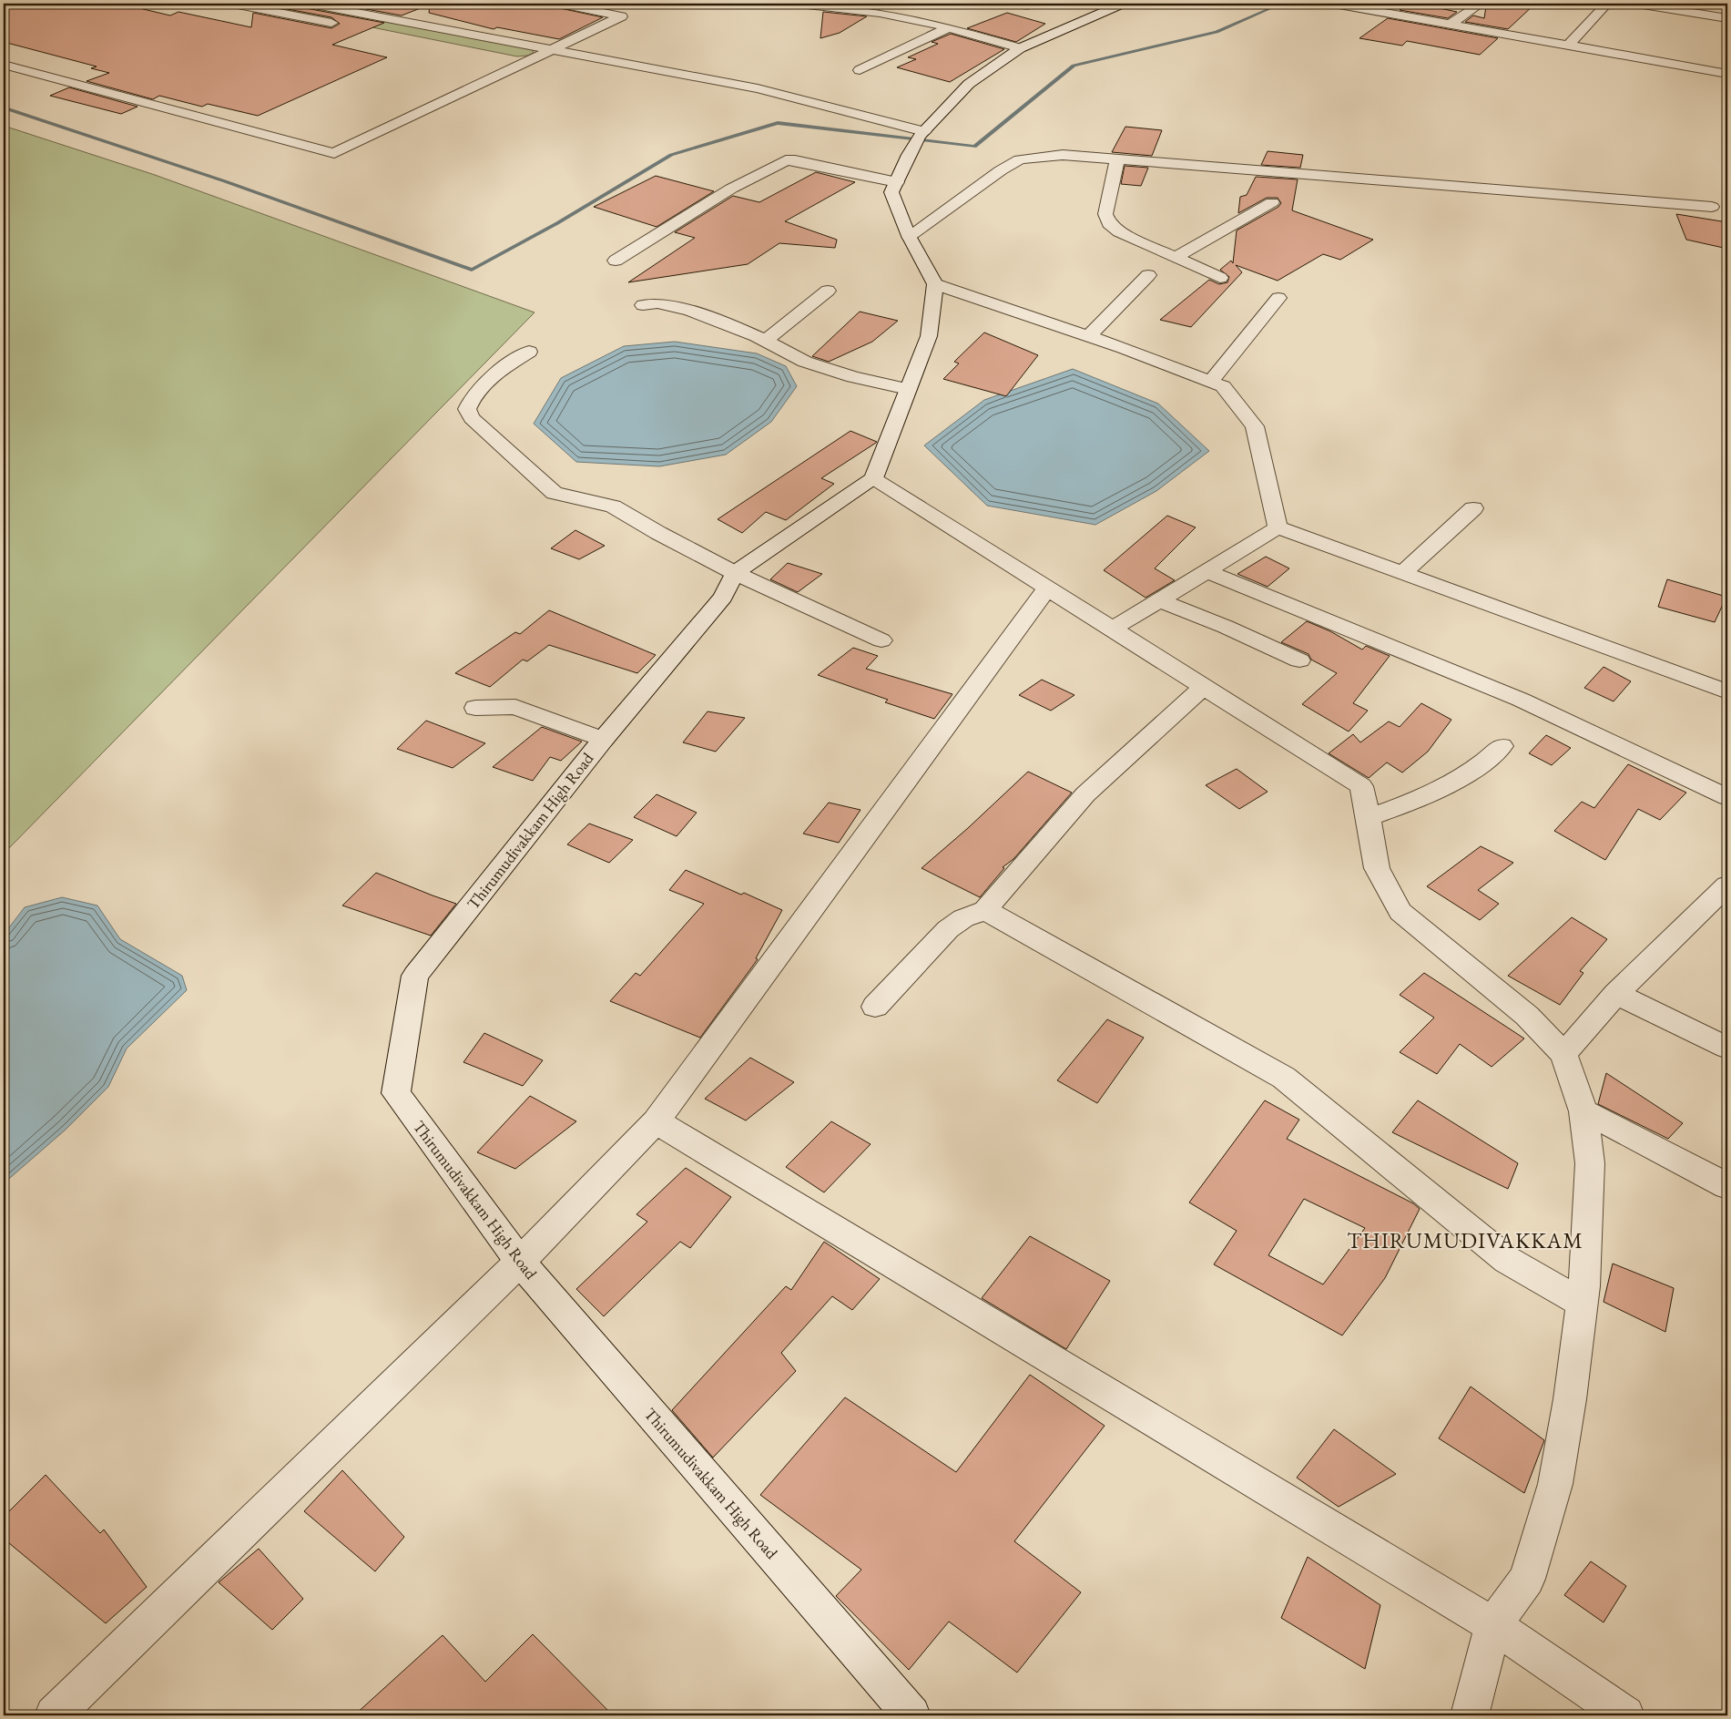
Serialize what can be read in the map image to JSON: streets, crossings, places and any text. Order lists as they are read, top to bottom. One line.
{"streets":{"street":["Thirumudivakkam High Road"]},"districts":["THIRUMUDIVAKKAM"]}
